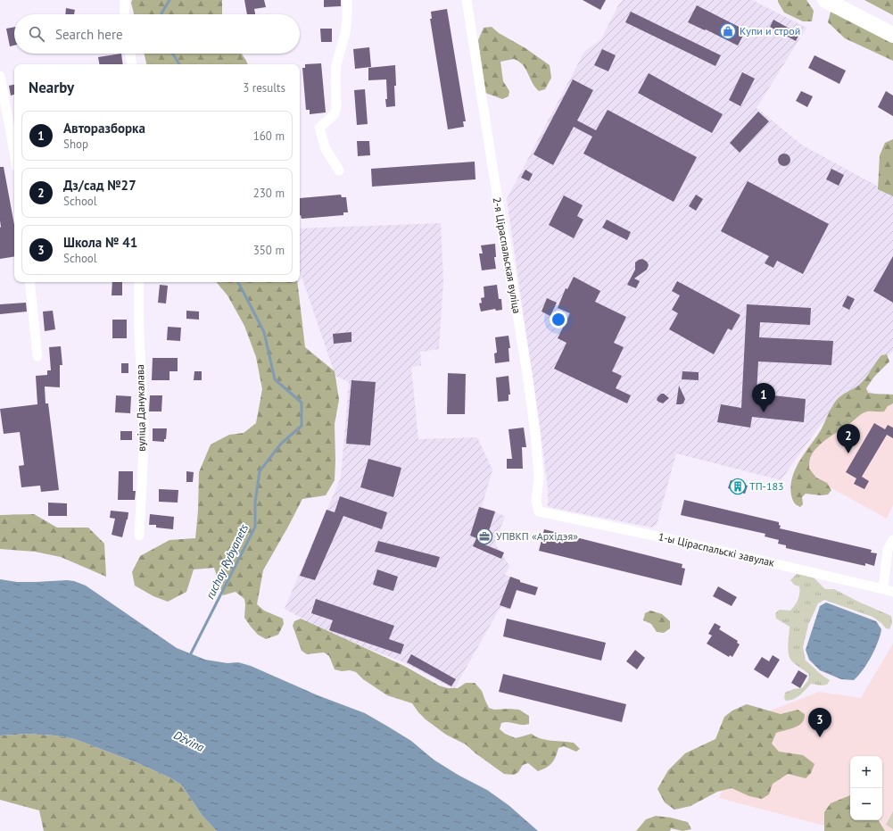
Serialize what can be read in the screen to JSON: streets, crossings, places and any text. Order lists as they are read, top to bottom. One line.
{"streets":{"street":["2-я Ціраспальская вуліца","вуліца Данукалава","1-ы Ціраспальскі завулак"]},"crossings":[["2-я Ціраспальская вуліца","1-ы Ціраспальскі завулак"]],"water":["ruchay Rybyanets","Dźvina"],"places":{"shop":["Купи и строй"],"building":["ТП-183"],"office":["УПВКП «Архідэя»"]},"page":{"search":"Search here","heading":["Nearby","3 results"],"list":[{"mark":"1","name":"Авторазборка","note":"Shop","value":"160 m"},{"mark":"2","name":"Дз/сад №27","note":"School","value":"230 m"},{"mark":"3","name":"Школа № 41","note":"School","value":"350 m"}],"pins":["1","2","3"],"map_buttons":["+","−"]}}
